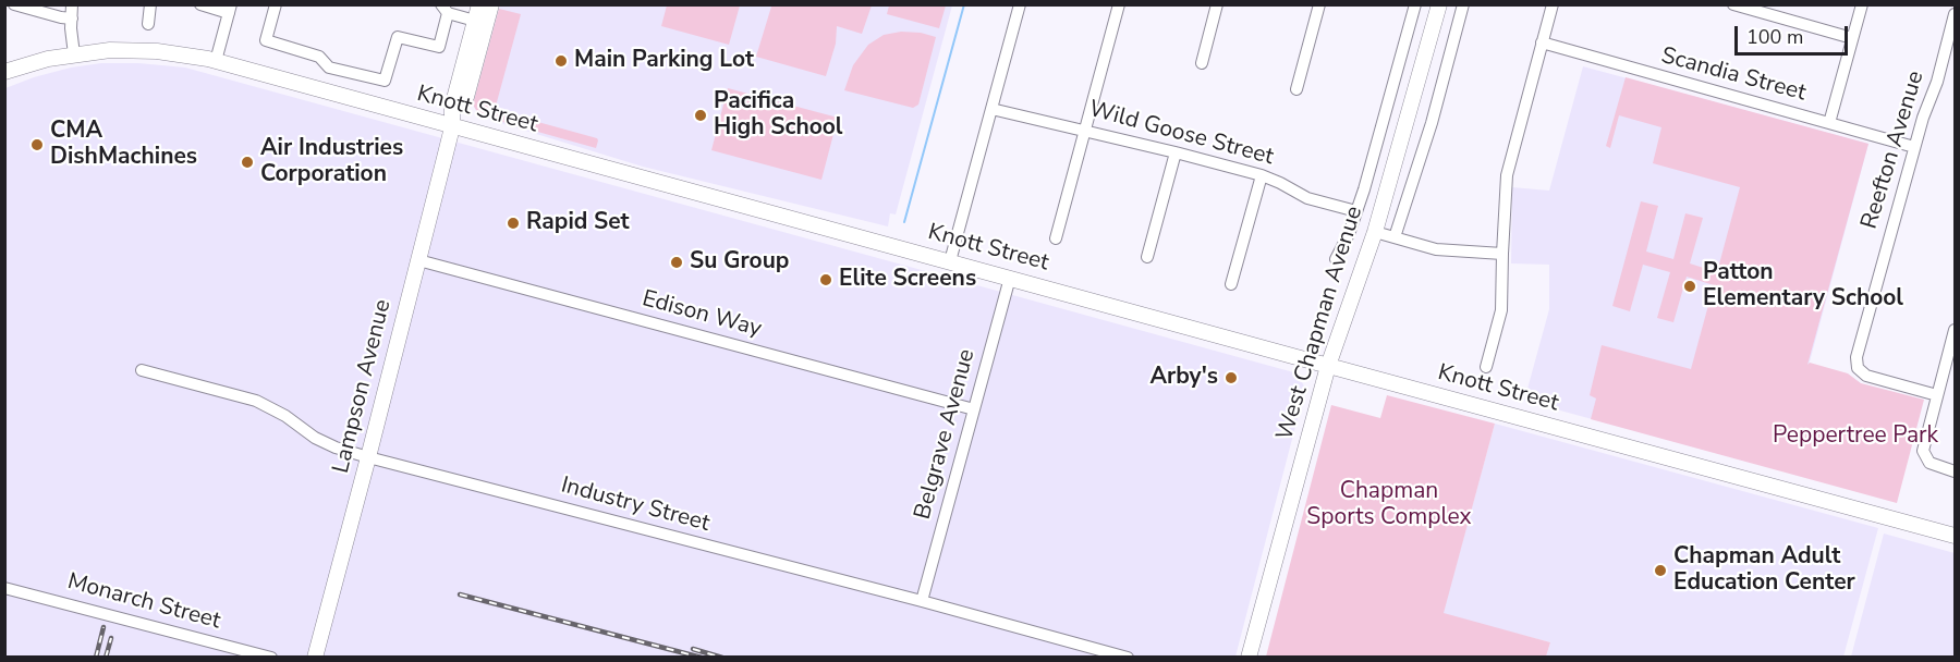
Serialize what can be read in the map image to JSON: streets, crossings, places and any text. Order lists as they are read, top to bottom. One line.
{"streets":{"main road":["Knott Street","West Chapman Avenue","Lampson Avenue"],"street":["Scandia Street","Wild Goose Street","Reefton Avenue","Edison Way","Belgrave Avenue","Industry Street","Monarch Street"]},"crossings":[["Scandia Street","Reefton Avenue"],["Knott Street","West Chapman Avenue"],["Knott Street","Lampson Avenue"],["Knott Street","Belgrave Avenue"],["Edison Way","Lampson Avenue"],["Edison Way","Belgrave Avenue"],["Lampson Avenue","Industry Street"],["Belgrave Avenue","Industry Street"]],"parks":["Peppertree Park","Chapman Sports Complex"],"places":["Main Parking Lot","Pacifica High School","CMA DishMachines","Air Industries Corporation","Rapid Set","Su Group","Elite Screens","Patton Elementary School","Arby's","Chapman Adult Education Center"],"scale_bar":"100 m"}
